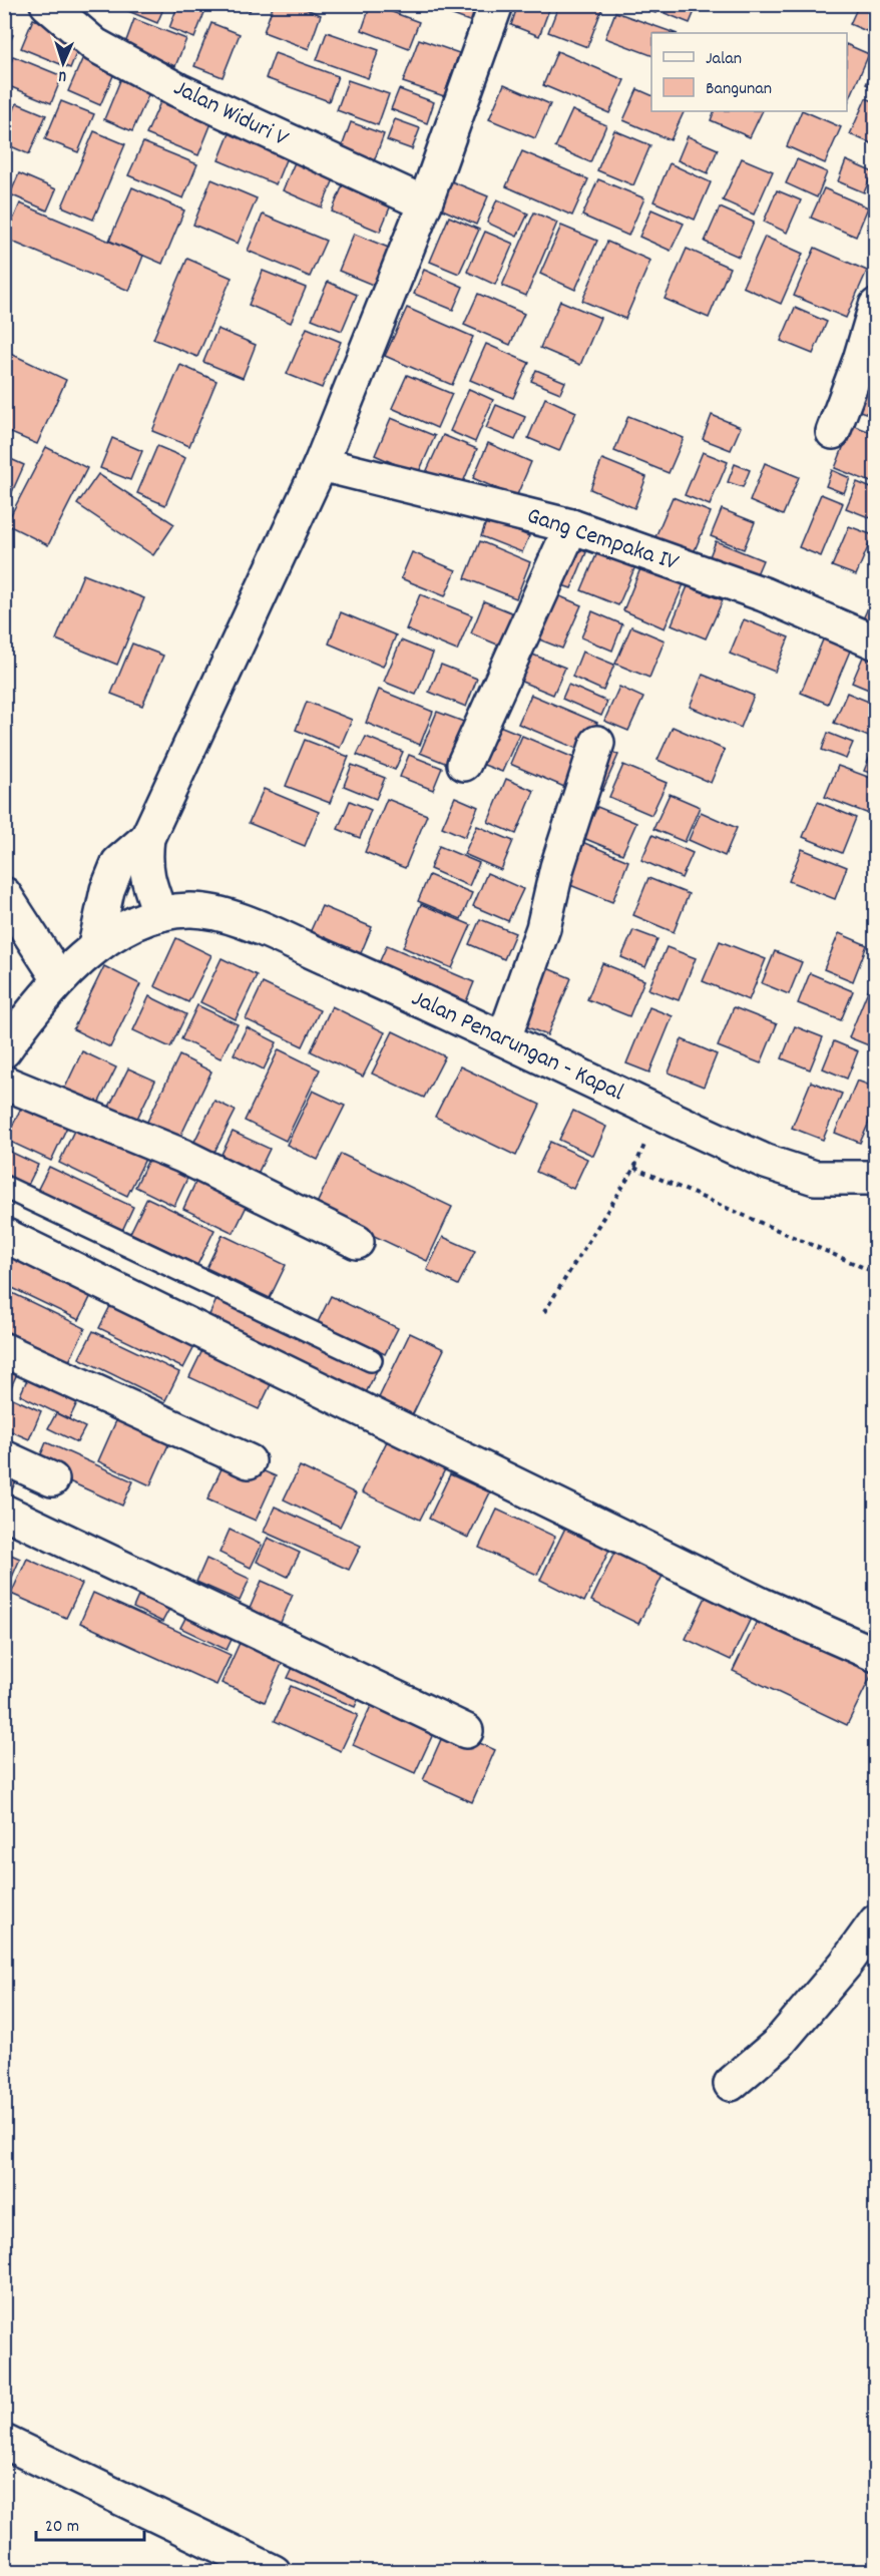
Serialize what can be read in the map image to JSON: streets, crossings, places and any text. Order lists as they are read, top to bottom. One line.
{"streets":{"street":["Jalan Widuri V","Gang Cempaka IV","Jalan Penarungan - Kapal"]},"legend":["Jalan","Bangunan"],"scale_bar":"20 m","north":"bottom"}
